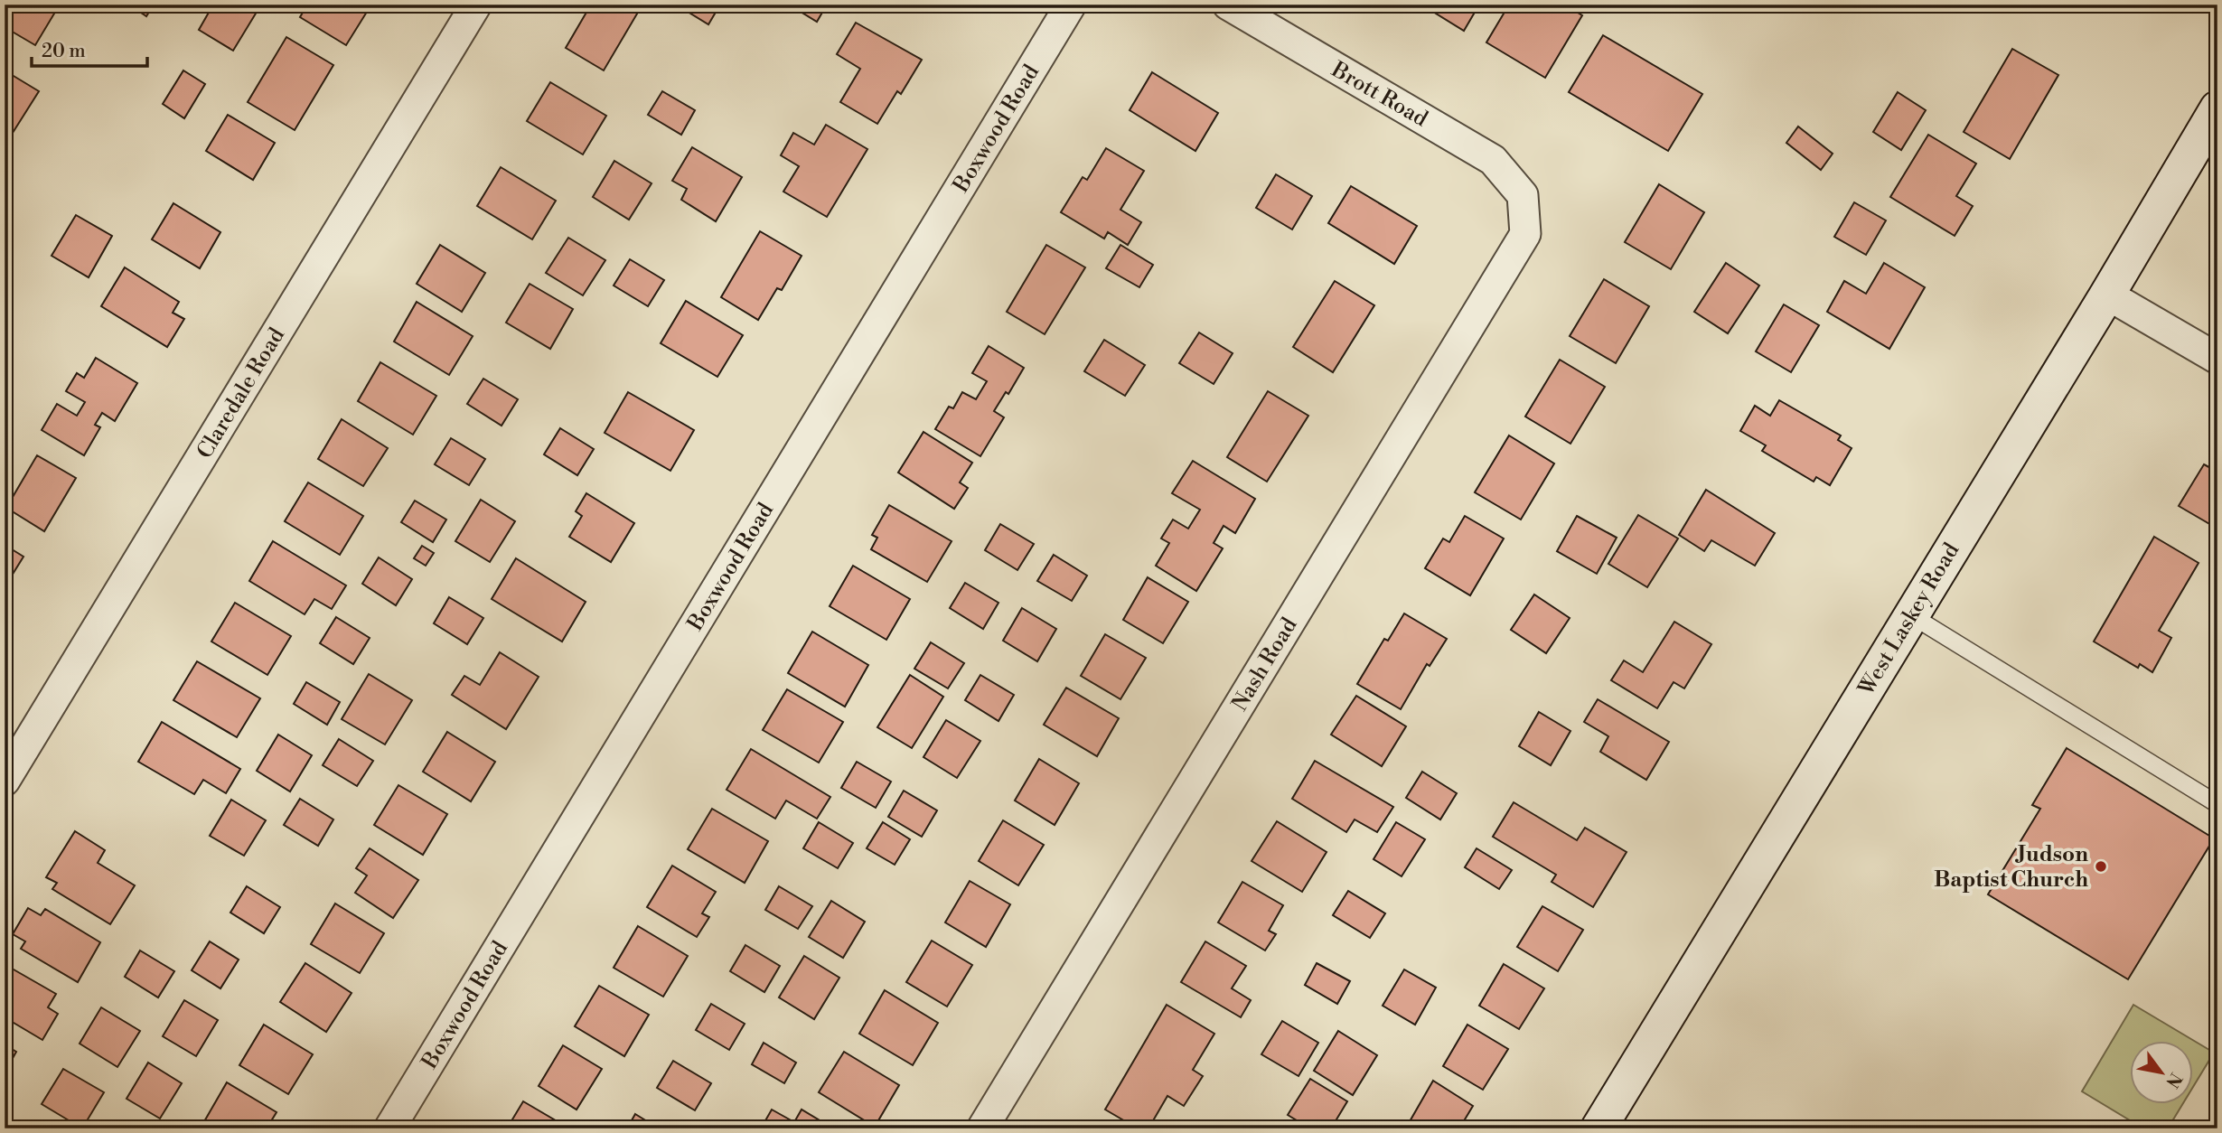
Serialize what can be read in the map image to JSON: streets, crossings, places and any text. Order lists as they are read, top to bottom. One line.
{"streets":{"main road":["West Laskey Road"],"street":["Brott Road","Boxwood Road","Claredale Road","Nash Road"]},"crossings":[["Brott Road","Nash Road"]],"places":["Judson Baptist Church"],"scale_bar":"20 m","north":"bottom right"}
